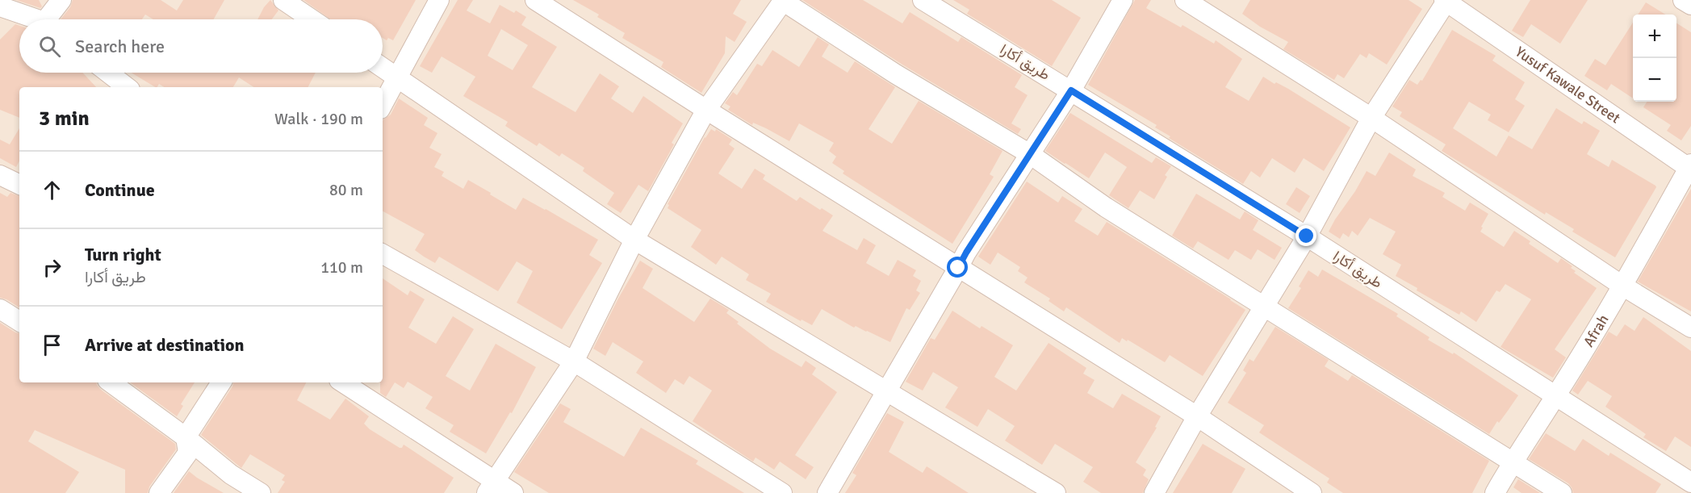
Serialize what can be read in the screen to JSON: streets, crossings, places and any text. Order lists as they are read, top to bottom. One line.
{"streets":{"street":["طريق أكارا","Yusuf Kawale Street","Afrah"]},"crossings":[["طريق أكارا","Afrah"],["Yusuf Kawale Street","Afrah"]],"page":{"map_buttons":["+","−"],"search":"Search here","heading":["3 min","Walk · 190 m"],"list":[["Continue","80 m"],["Turn right","طريق أكارا","110 m"],"Arrive at destination"]}}
